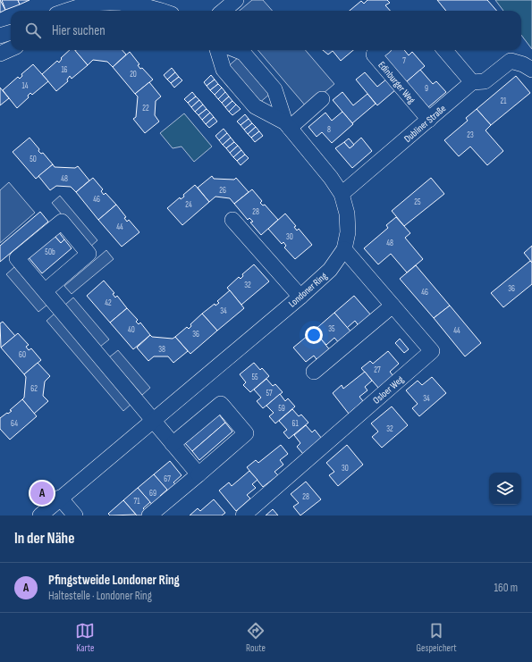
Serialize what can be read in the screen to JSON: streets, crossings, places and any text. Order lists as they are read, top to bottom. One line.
{"streets":{"street":["Edinburger Weg","Dubliner Straße","Londoner Ring","Osloer Weg"]},"crossings":[["Edinburger Weg","Dubliner Straße"],["Dubliner Straße","Londoner Ring"],["Londoner Ring","Osloer Weg"]],"house_numbers":["7","16","20","14","9","21","22","8","23","50","48","26","46","25","24","28","44","30","48","50b","32","36","46","42","34","35","40","44","36","38","60","27","55","62","57","34","59","64","61","32","30","67","69","28","71"],"page":{"search":"Hier suchen","pins":"A","heading":"In der Nähe","list":[{"mark":"A","name":"Pfingstweide Londoner Ring","note":"Haltestelle · Londoner Ring","value":"160 m"}],"nav":["Karte","Route","Gespeichert"]}}
